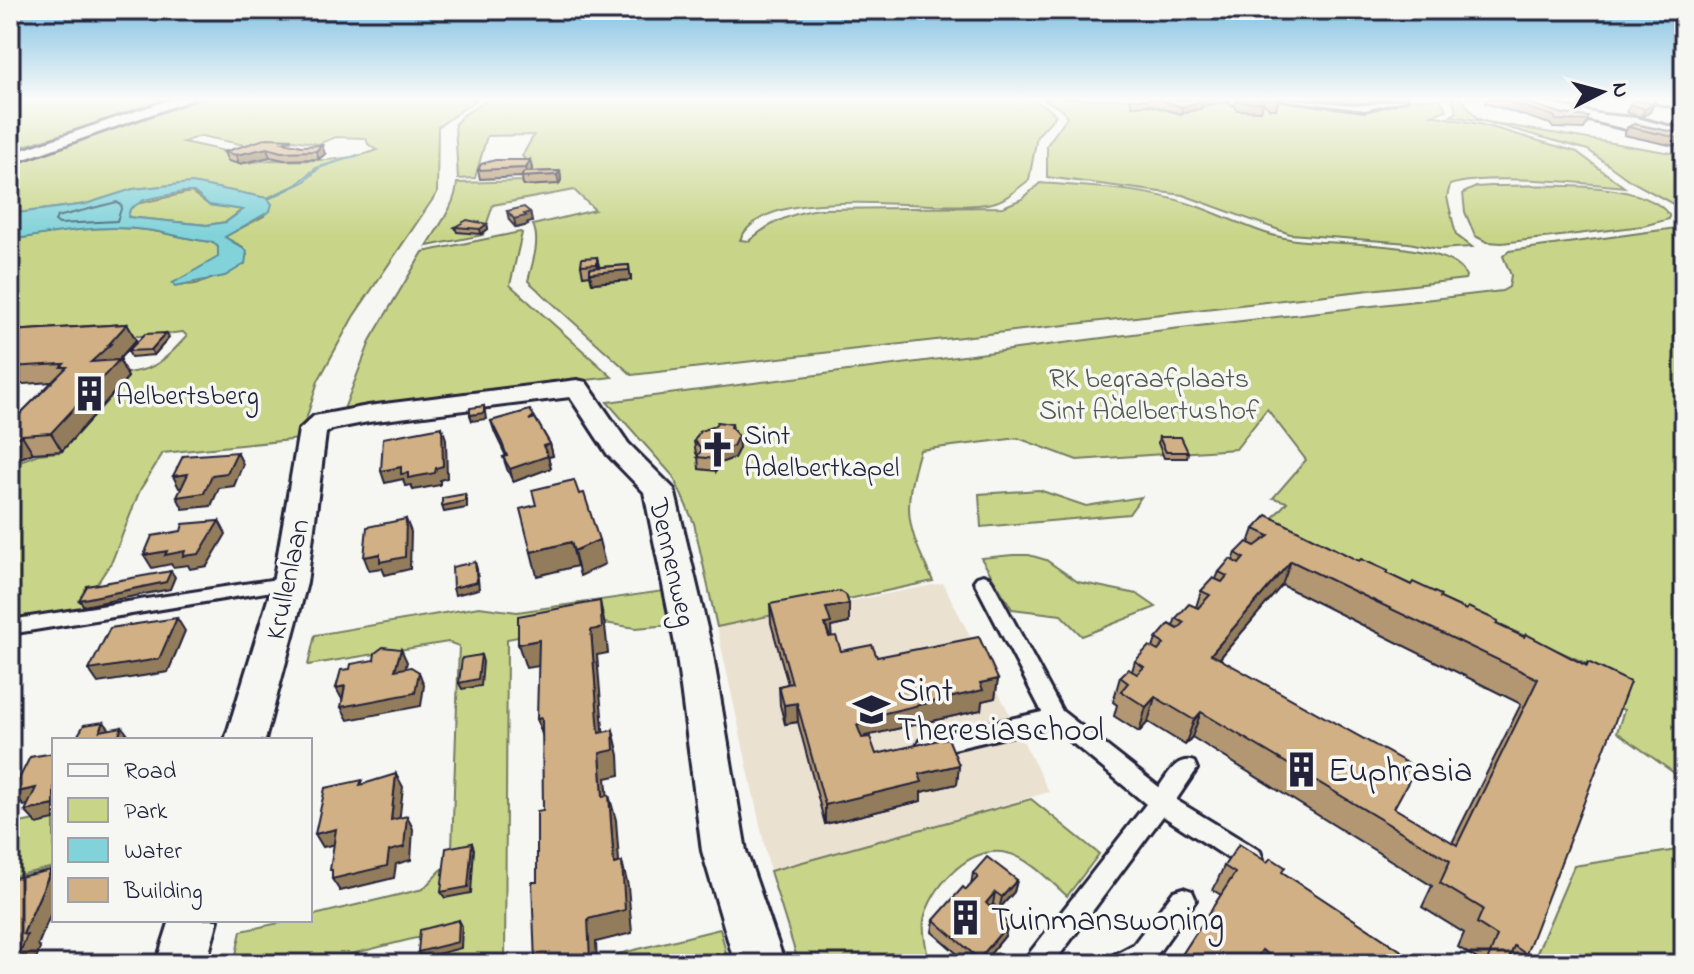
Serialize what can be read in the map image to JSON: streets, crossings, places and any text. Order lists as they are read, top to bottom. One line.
{"streets":{"street":["Dennenweg","Krullenlaan"]},"crossings":[["Dennenweg","Krullenlaan"]],"parks":["RK begraafplaats Sint Adelbertushof"],"places":{"building":["Aelbertsberg","Euphrasia","Tuinmanswoning"],"church":["Sint Adelbertkapel"],"school or university":["Sint Theresiaschool"]},"legend":["Road","Park","Water","Building"],"north":"right"}
